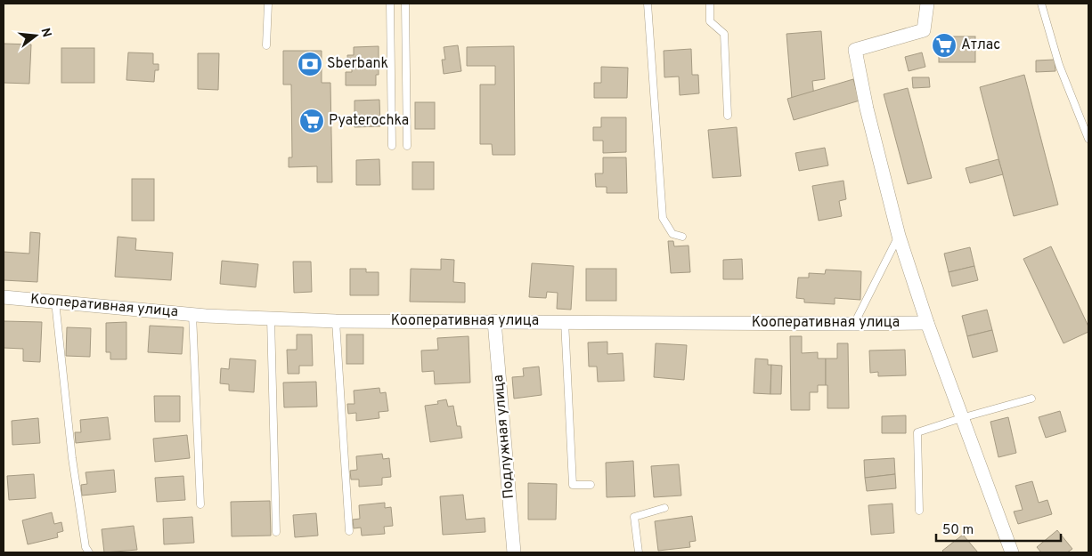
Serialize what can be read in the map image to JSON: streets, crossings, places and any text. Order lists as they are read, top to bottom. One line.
{"streets":{"street":["Кооперативная улица","Подлужная улица"]},"crossings":[["Кооперативная улица","Подлужная улица"]],"places":{"supermarket":["Атлас","Pyaterochka"],"bank":["Sberbank"]},"scale_bar":"50 m","north":"right"}
